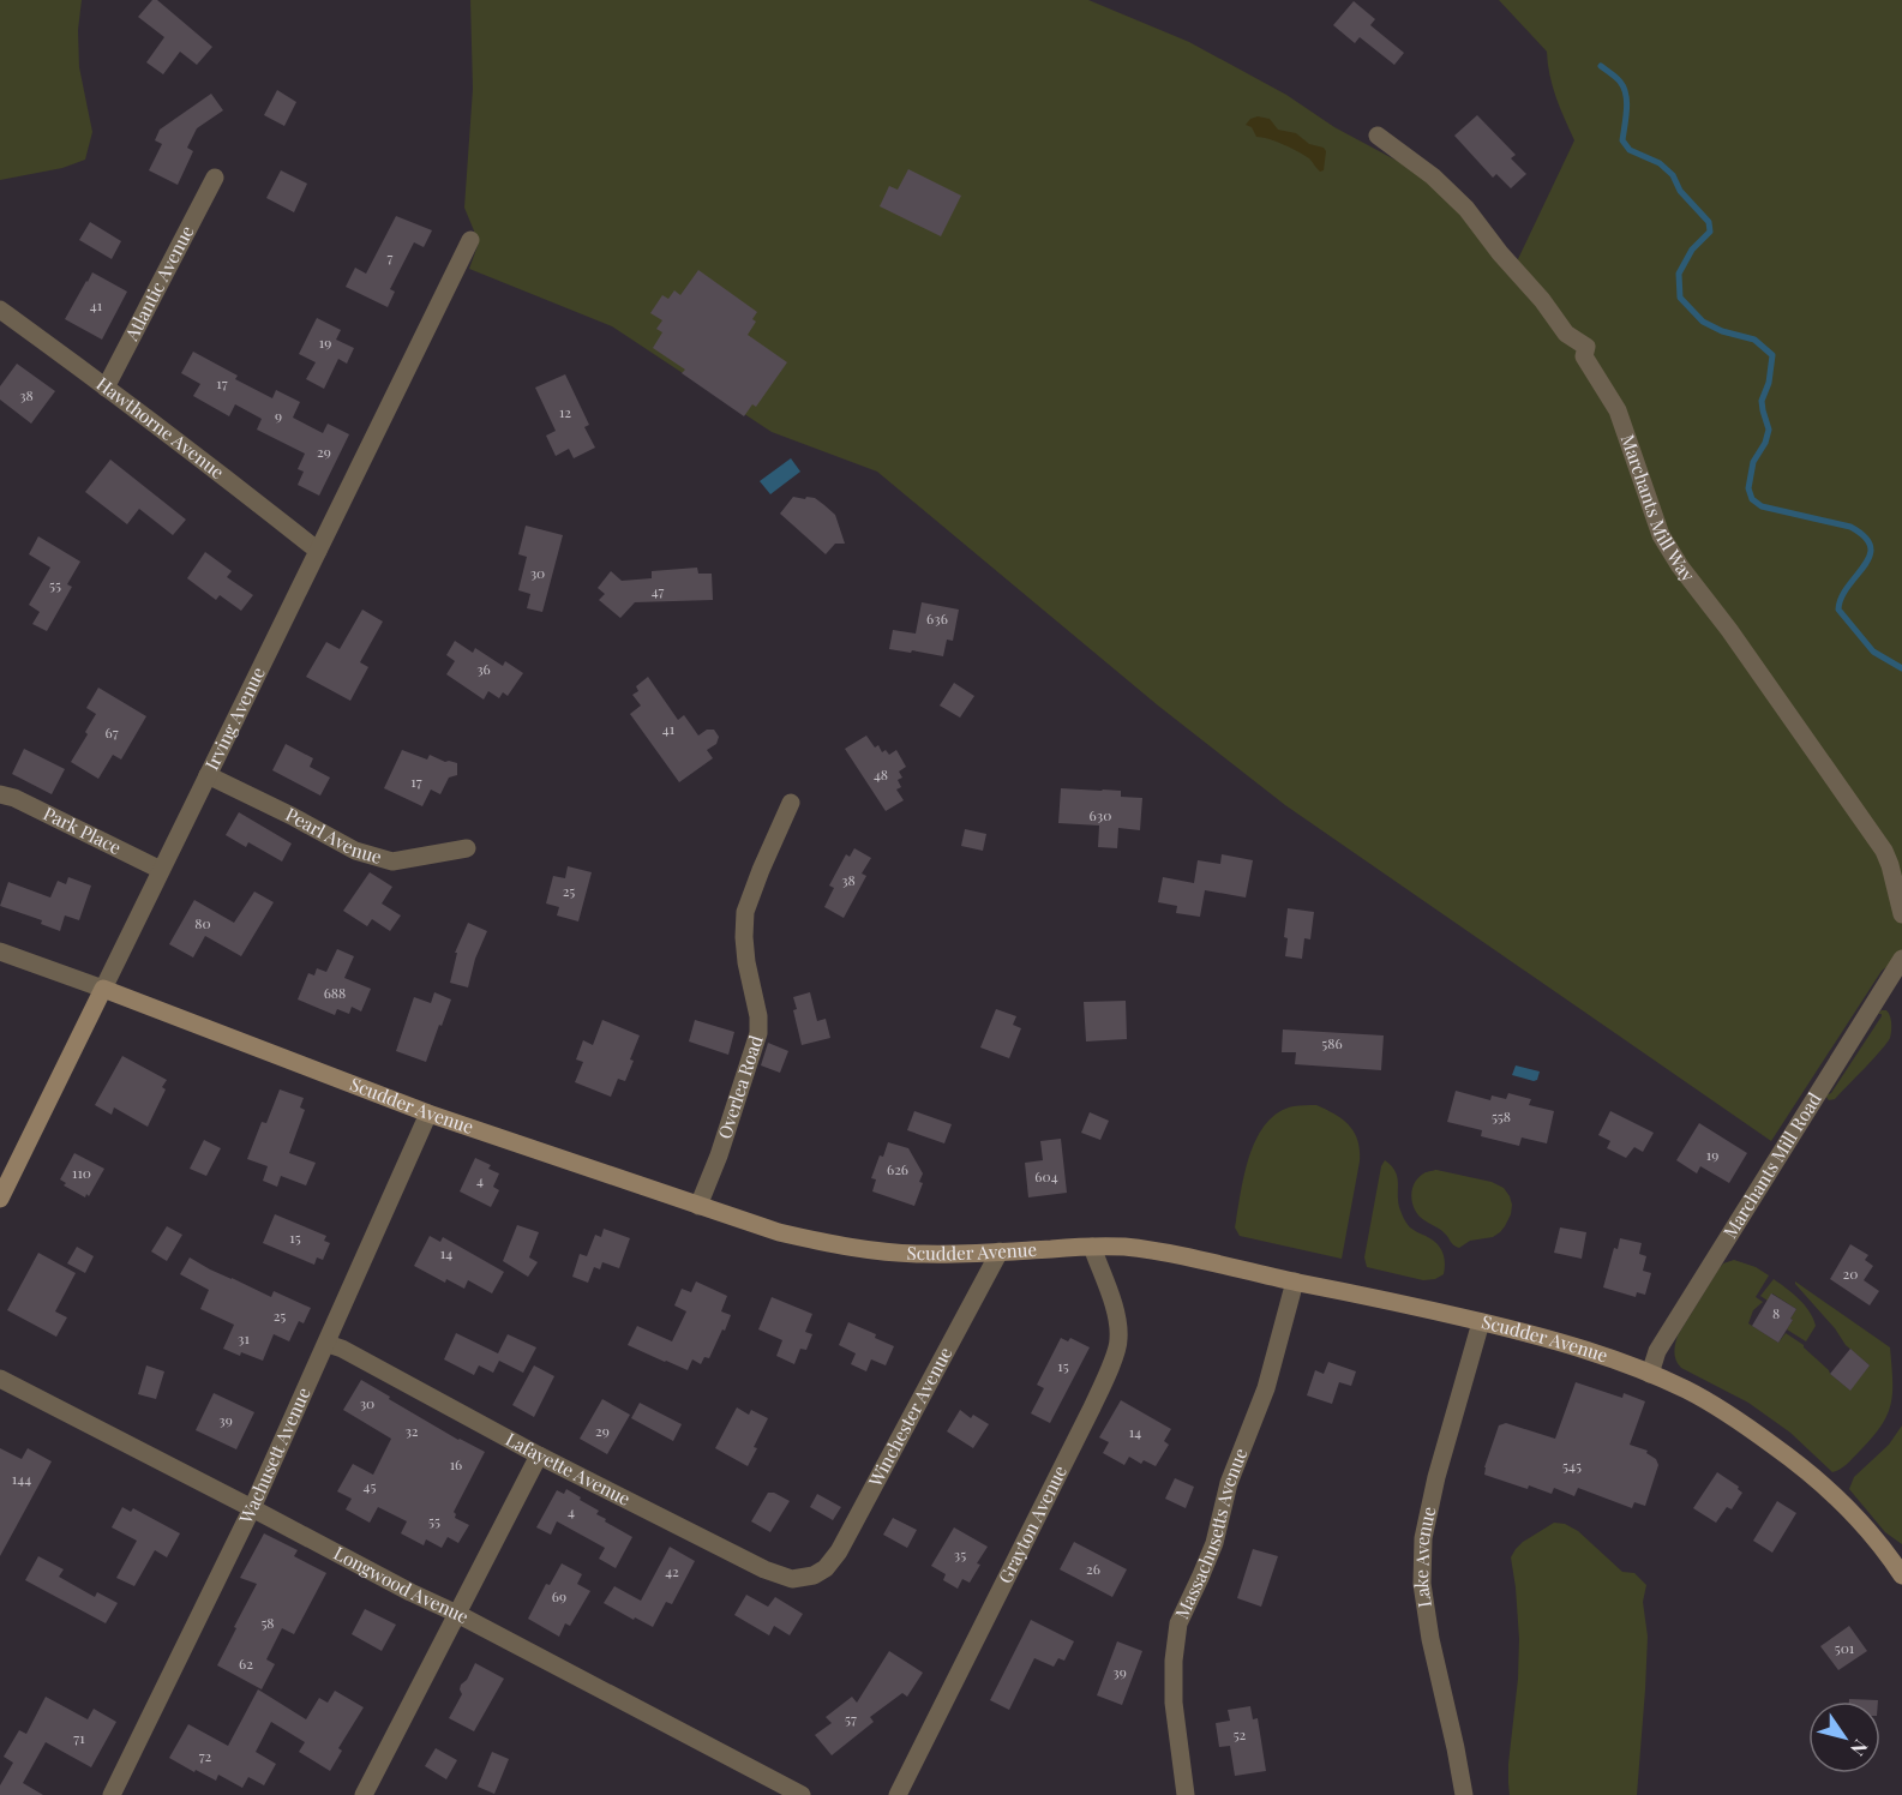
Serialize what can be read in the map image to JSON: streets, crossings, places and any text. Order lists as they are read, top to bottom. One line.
{"streets":{"street":["Atlantic Avenue","Hawthorne Avenue","Marchants Mill Way","Irving Avenue","Park Place","Pearl Avenue","Overlea Road","Scudder Avenue","Marchants Mill Road","Winchester Avenue","Wachusett Avenue","Lafayette Avenue","Grayton Avenue","Massachusetts Avenue","Lake Avenue","Longwood Avenue"]},"crossings":[["Atlantic Avenue","Hawthorne Avenue"],["Hawthorne Avenue","Irving Avenue"],["Irving Avenue","Park Place"],["Irving Avenue","Pearl Avenue"],["Irving Avenue","Scudder Avenue"],["Overlea Road","Scudder Avenue"],["Scudder Avenue","Marchants Mill Road"],["Scudder Avenue","Winchester Avenue"],["Scudder Avenue","Wachusett Avenue"],["Scudder Avenue","Grayton Avenue"],["Scudder Avenue","Massachusetts Avenue"],["Scudder Avenue","Lake Avenue"],["Winchester Avenue","Lafayette Avenue"],["Wachusett Avenue","Lafayette Avenue"],["Wachusett Avenue","Longwood Avenue"]],"house_numbers":["7","41","19","17","38","12","9","29","30","55","47","636","36","41","67","48","17","630","38","25","80","688","586","558","19","626","110","604","4","15","14","20","8","25","31","15","30","39","32","29","14","16","545","144","45","4","55","35","26","42","69","58","501","62","39","57","52","71","72"],"north":"bottom right"}
